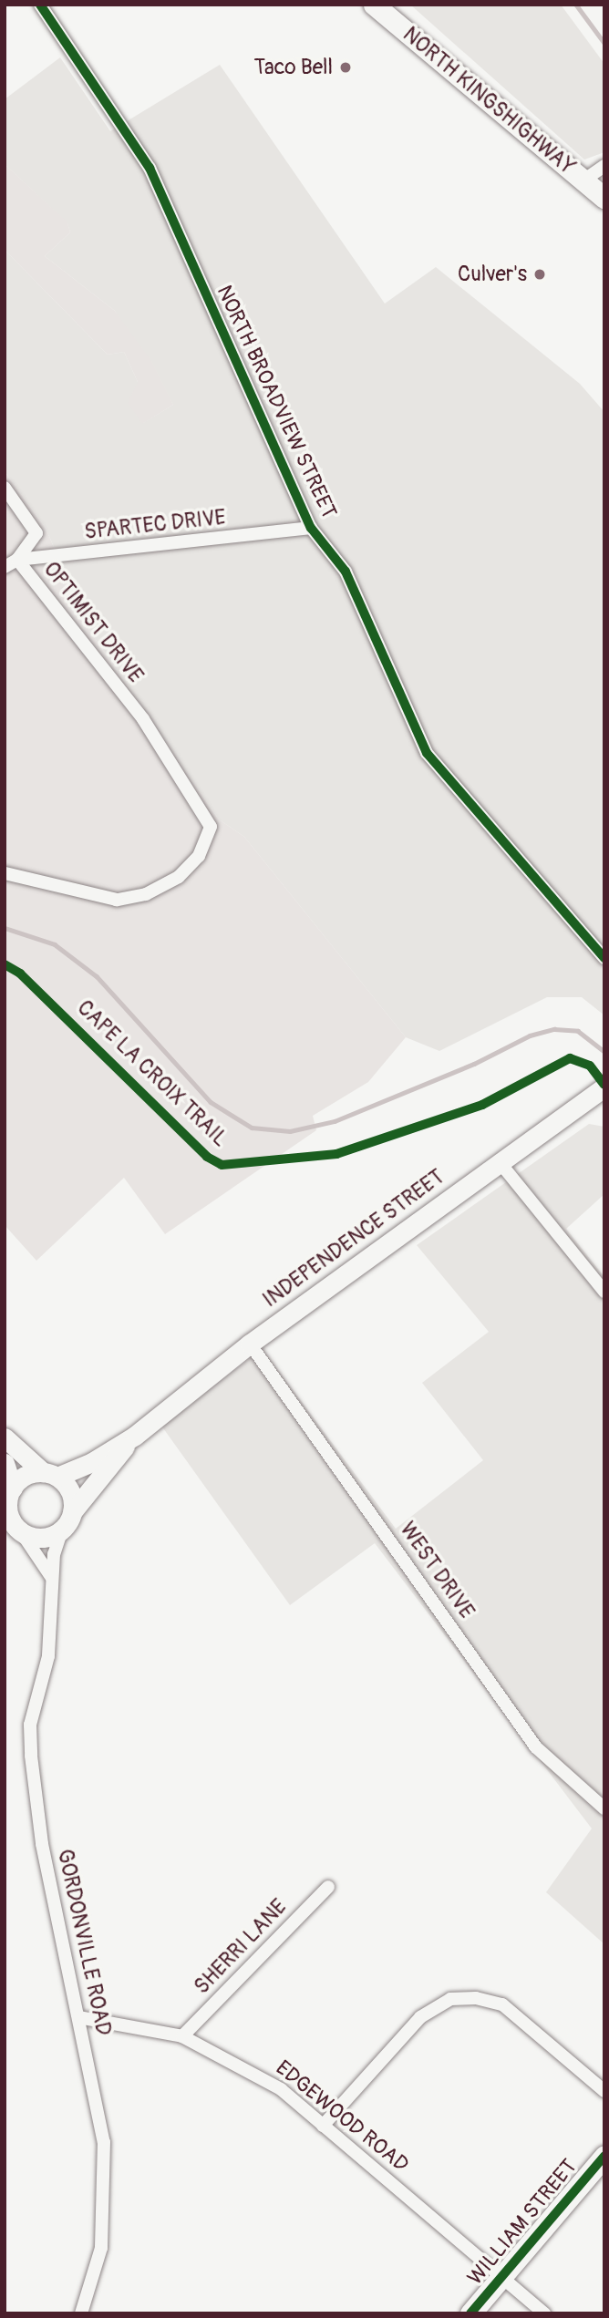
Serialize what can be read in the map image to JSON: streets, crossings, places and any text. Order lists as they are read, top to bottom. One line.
{"streets":{"main road":["NORTH KINGSHIGHWAY","WILLIAM STREET"],"street":["NORTH BROADVIEW STREET","SPARTEC DRIVE","OPTIMIST DRIVE","INDEPENDENCE STREET","WEST DRIVE","GORDONVILLE ROAD","SHERRI LANE","EDGEWOOD ROAD"],"cycle path":["CAPE LA CROIX TRAIL"]},"crossings":[["NORTH BROADVIEW STREET","SPARTEC DRIVE"],["SPARTEC DRIVE","OPTIMIST DRIVE"],["INDEPENDENCE STREET","WEST DRIVE"],["INDEPENDENCE STREET","GORDONVILLE ROAD"],["GORDONVILLE ROAD","EDGEWOOD ROAD"],["SHERRI LANE","EDGEWOOD ROAD"],["EDGEWOOD ROAD","WILLIAM STREET"]],"places":["Taco Bell","Culver's"]}
